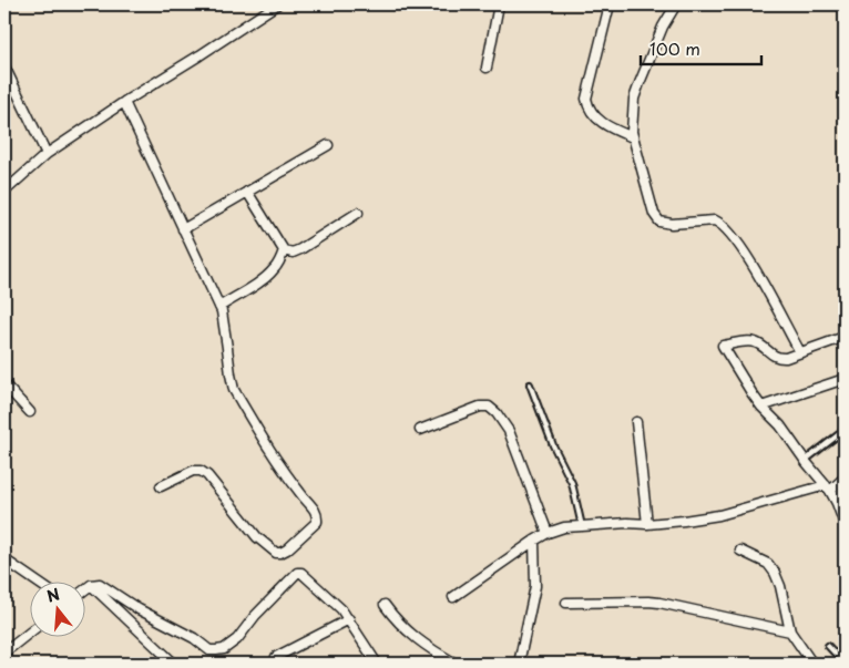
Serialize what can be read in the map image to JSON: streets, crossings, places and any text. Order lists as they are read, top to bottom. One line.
{"scale_bar":"100 m","north":"top"}
